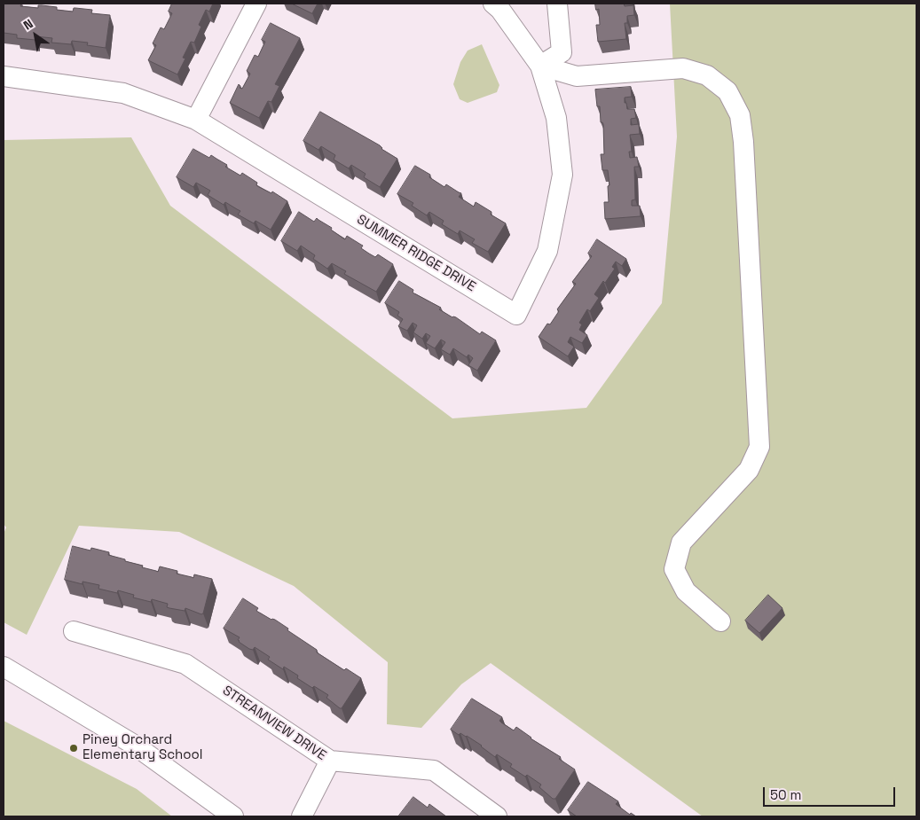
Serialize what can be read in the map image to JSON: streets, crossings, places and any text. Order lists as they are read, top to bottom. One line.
{"streets":{"street":["SUMMER RIDGE DRIVE","STREAMVIEW DRIVE"]},"places":["Piney Orchard Elementary School"],"scale_bar":"50 m","north":"top left"}
